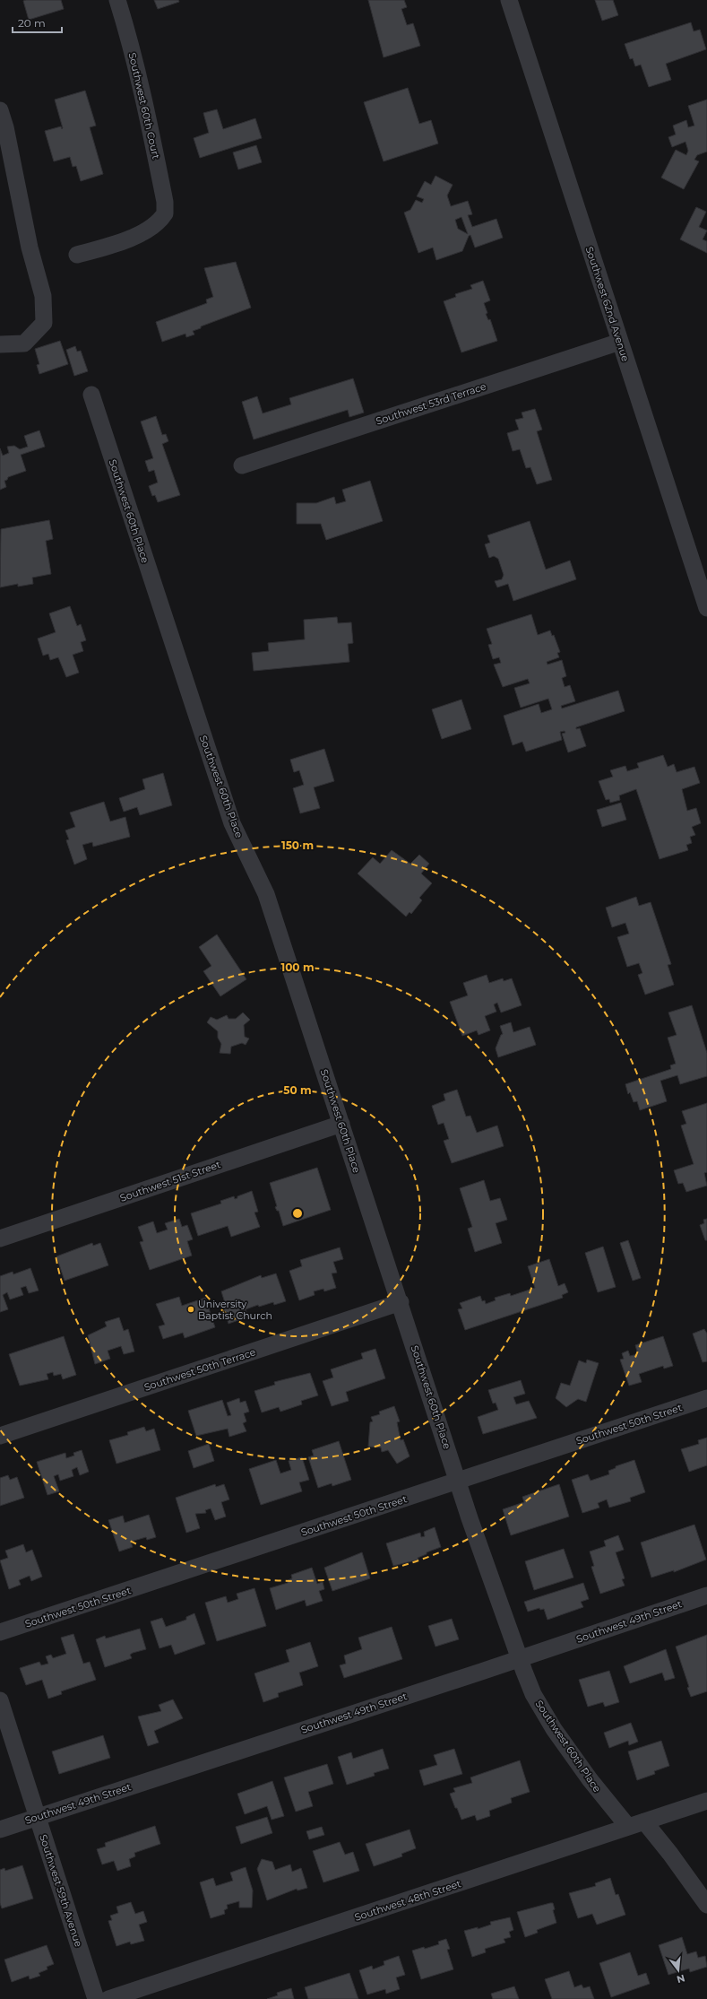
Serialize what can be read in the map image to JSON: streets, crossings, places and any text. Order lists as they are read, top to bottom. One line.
{"streets":{"street":["Southwest 60th Court","Southwest 62nd Avenue","Southwest 53rd Terrace","Southwest 60th Place","Southwest 51st Street","Southwest 50th Terrace","Southwest 50th Street","Southwest 49th Street","Southwest 59th Avenue","Southwest 48th Street"]},"crossings":[["Southwest 62nd Avenue","Southwest 53rd Terrace"],["Southwest 60th Place","Southwest 51st Street"],["Southwest 60th Place","Southwest 50th Terrace"],["Southwest 60th Place","Southwest 50th Street"],["Southwest 60th Place","Southwest 49th Street"],["Southwest 60th Place","Southwest 48th Street"],["Southwest 49th Street","Southwest 59th Avenue"]],"places":["University Baptist Church"],"scale_bar":"20 m","north":"bottom","rings":["150 m","100 m","50 m"]}
